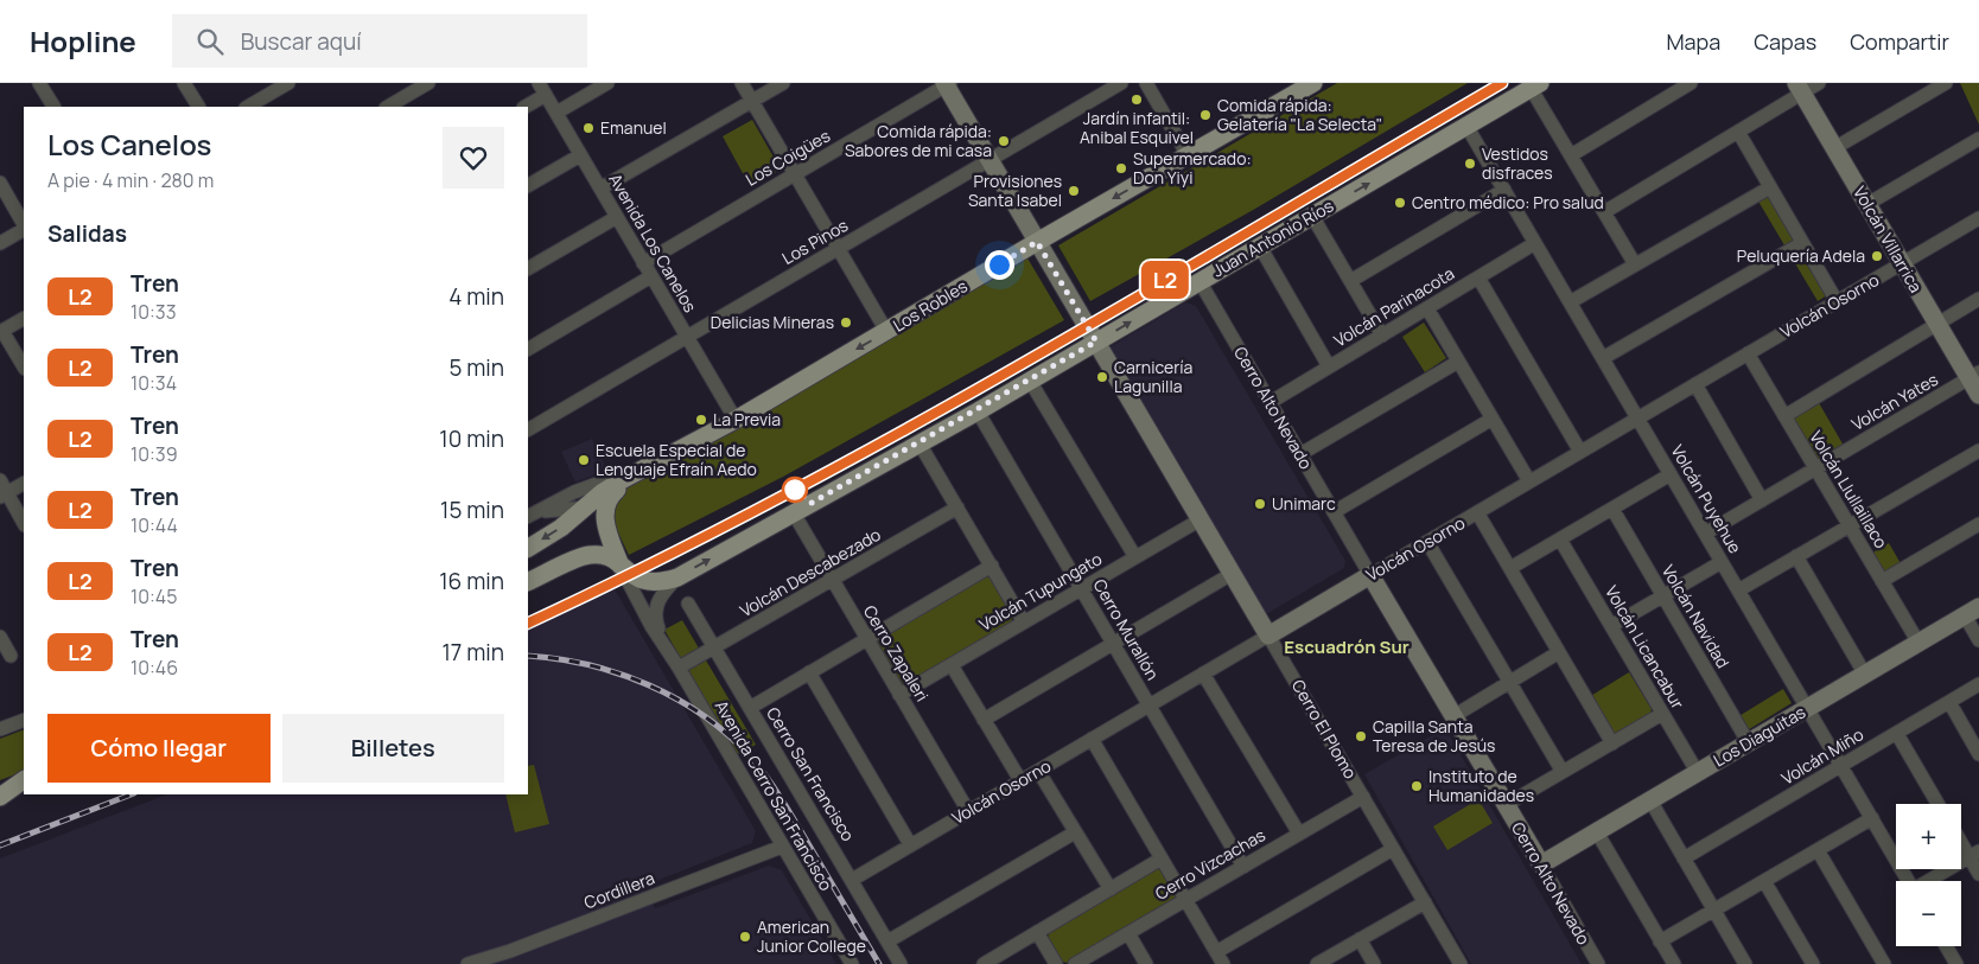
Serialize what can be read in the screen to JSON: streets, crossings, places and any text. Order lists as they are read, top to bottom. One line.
{"streets":{"main road":["Juan Antonio Ríos","Los Robles"],"street":["Los Coigües","Volcán Villarrica","Los Pinos","Avenida Los Canelos","Volcán Osorno","Volcán Parinacota","Volcán Yates","Cerro Alto Nevado","Volcán Llullaillaco","Volcán Puyehue","Volcán Descabezado","Volcán Tupungato","Volcán Navidad","Cerro Murallón","Volcán Licancabur","Cerro Zapaleri","Cerro El Plomo","Los Diaguitas","Volcán Miño","Cerro San Francisco","Avenida Cerro San Francisco","Cerro Vizcachas","Cordillera"]},"crossings":[["Los Coigües","Avenida Los Canelos"],["Los Coigües","Cerro El Plomo"],["Juan Antonio Ríos","Cerro Alto Nevado"],["Juan Antonio Ríos","Volcán Puyehue"],["Juan Antonio Ríos","Cerro Murallón"],["Juan Antonio Ríos","Cerro Zapaleri"],["Juan Antonio Ríos","Cerro El Plomo"],["Volcán Villarrica","Volcán Osorno"],["Volcán Villarrica","Volcán Yates"],["Los Pinos","Avenida Los Canelos"],["Los Pinos","Cerro El Plomo"],["Avenida Los Canelos","Los Robles"],["Los Robles","Cerro El Plomo"],["Volcán Osorno","Cerro Alto Nevado"],["Volcán Osorno","Volcán Llullaillaco"],["Volcán Osorno","Volcán Puyehue"],["Volcán Osorno","Cerro Murallón"],["Volcán Osorno","Cerro Zapaleri"],["Volcán Osorno","Cerro El Plomo"],["Volcán Osorno","Cerro San Francisco"],["Volcán Parinacota","Cerro Alto Nevado"],["Volcán Parinacota","Volcán Puyehue"],["Volcán Yates","Volcán Llullaillaco"],["Volcán Yates","Volcán Puyehue"],["Cerro Alto Nevado","Los Diaguitas"],["Volcán Llullaillaco","Los Diaguitas"],["Volcán Puyehue","Los Diaguitas"],["Volcán Puyehue","Volcán Miño"],["Volcán Descabezado","Cerro Zapaleri"],["Volcán Descabezado","Cerro San Francisco"],["Volcán Descabezado","Avenida Cerro San Francisco"],["Volcán Tupungato","Cerro Murallón"],["Volcán Tupungato","Cerro Zapaleri"],["Volcán Tupungato","Cerro El Plomo"],["Volcán Navidad","Los Diaguitas"],["Cerro Murallón","Cerro Vizcachas"],["Volcán Licancabur","Los Diaguitas"],["Cerro El Plomo","Cerro Vizcachas"],["Avenida Cerro San Francisco","Cordillera"]],"one_way":["Juan Antonio Ríos","Los Robles"],"districts":["Escuadrón Sur"],"places":["Jardín infantil: Anibal Esquivel","Comida rápida: Gelatería \"La Selecta\"","Emanuel","Comida rápida: Sabores de mi casa","Vestidos disfraces","Supermercado: Don Yiyi","Provisiones Santa Isabel","Centro médico: Pro salud","Peluquería Adela","Delicias Mineras","Carnicería Lagunilla","La Previa","Escuela Especial de Lenguaje Efraín Aedo","Unimarc","Capilla Santa Teresa de Jesús","Instituto de Humanidades","American Junior College"],"page":{"header":"Hopline","search":"Buscar aquí","nav":["Mapa","Capas","Compartir"],"on_map":"L2","heading":[["Los Canelos","A pie · 4 min · 280 m"],"Salidas"],"list":[{"mark":"L2","name":"Tren","note":"10:33","value":"4 min"},{"mark":"L2","name":"Tren","note":"10:34","value":"5 min"},{"mark":"L2","name":"Tren","note":"10:39","value":"10 min"},{"mark":"L2","name":"Tren","note":"10:44","value":"15 min"},{"mark":"L2","name":"Tren","note":"10:45","value":"16 min"},{"mark":"L2","name":"Tren","note":"10:46","value":"17 min"}],"buttons":["Cómo llegar","Billetes"],"map_buttons":["+","−"]}}
